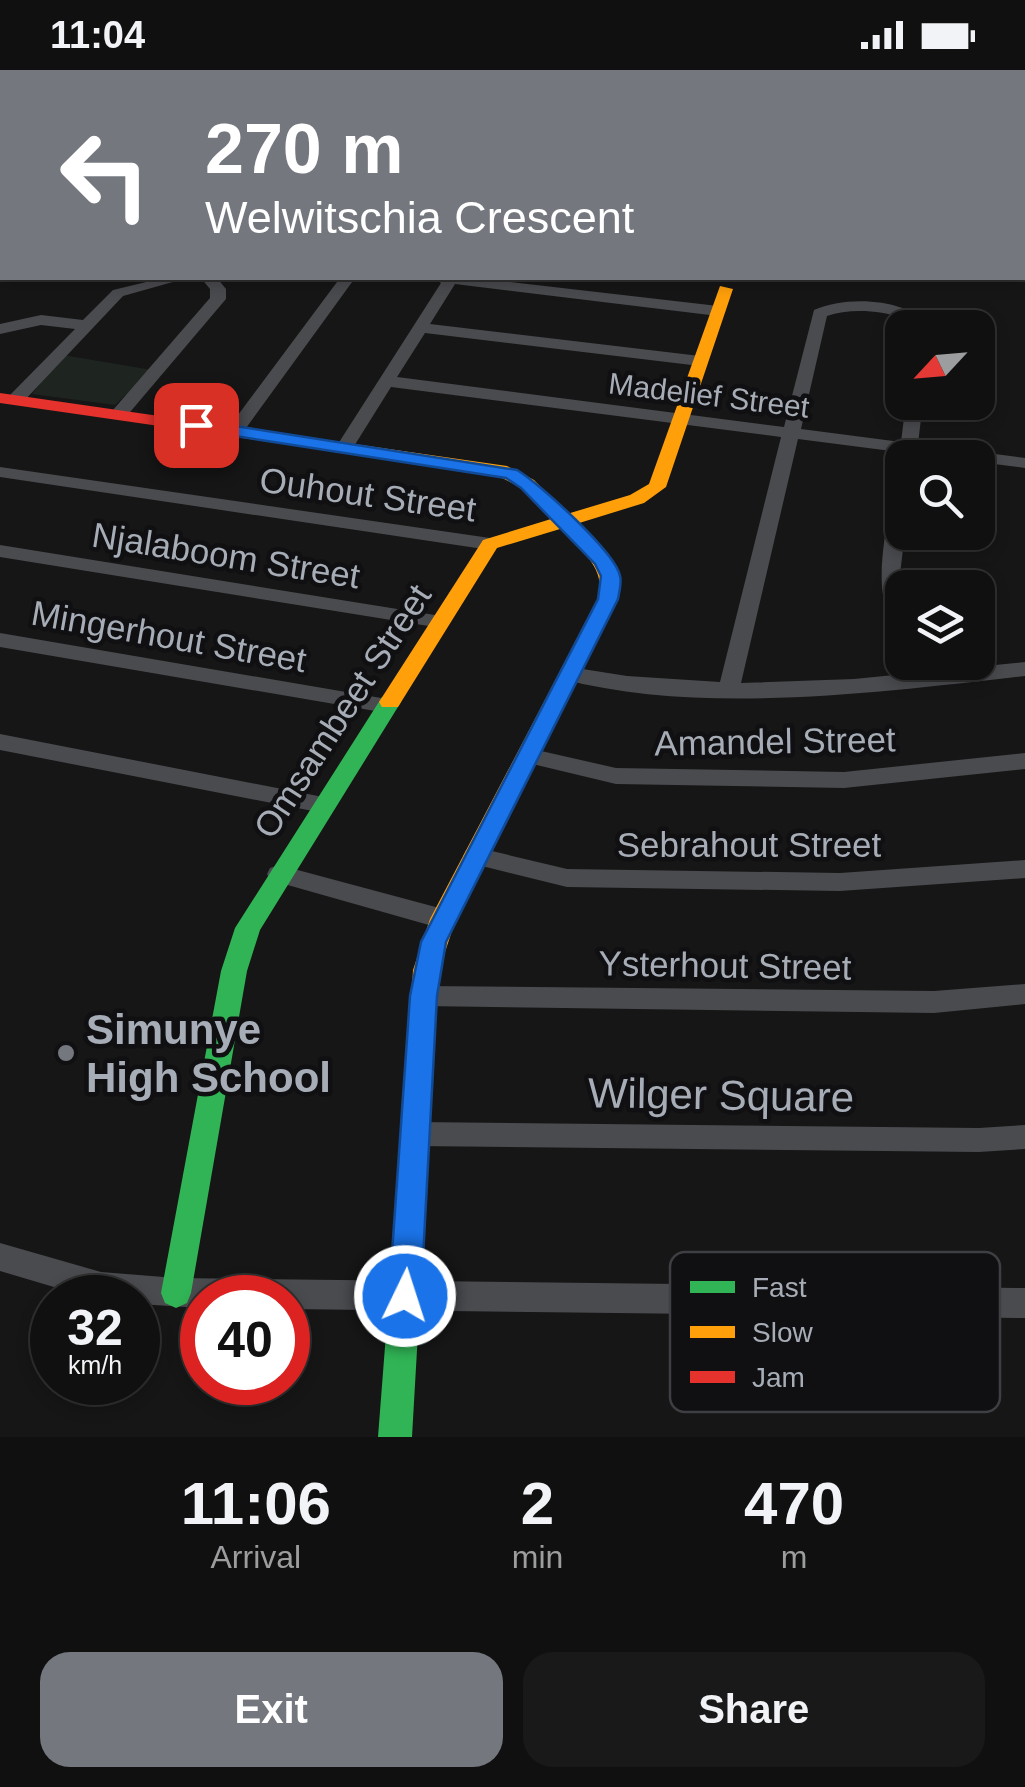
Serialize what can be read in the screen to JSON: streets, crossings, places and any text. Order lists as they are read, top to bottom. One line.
{"streets":{"street":["Madelief Street","Ouhout Street","Njalaboom Street","Mingerhout Street","Omsambeet Street","Amandel Street","Sebrahout Street","Ysterhout Street","Wilger Square"]},"crossings":[["Ouhout Street","Omsambeet Street"],["Njalaboom Street","Omsambeet Street"],["Mingerhout Street","Omsambeet Street"]],"places":["Simunye High School"],"legend":["Fast","Slow","Jam"],"north":"bottom left","page":{"status":"11:04","turn":["270 m","Welwitschia Crescent"],"speed":"32 km/h","limit":"40","eta":["11:06","Arrival","2","min","470","m"],"buttons":["Exit","Share"]}}
